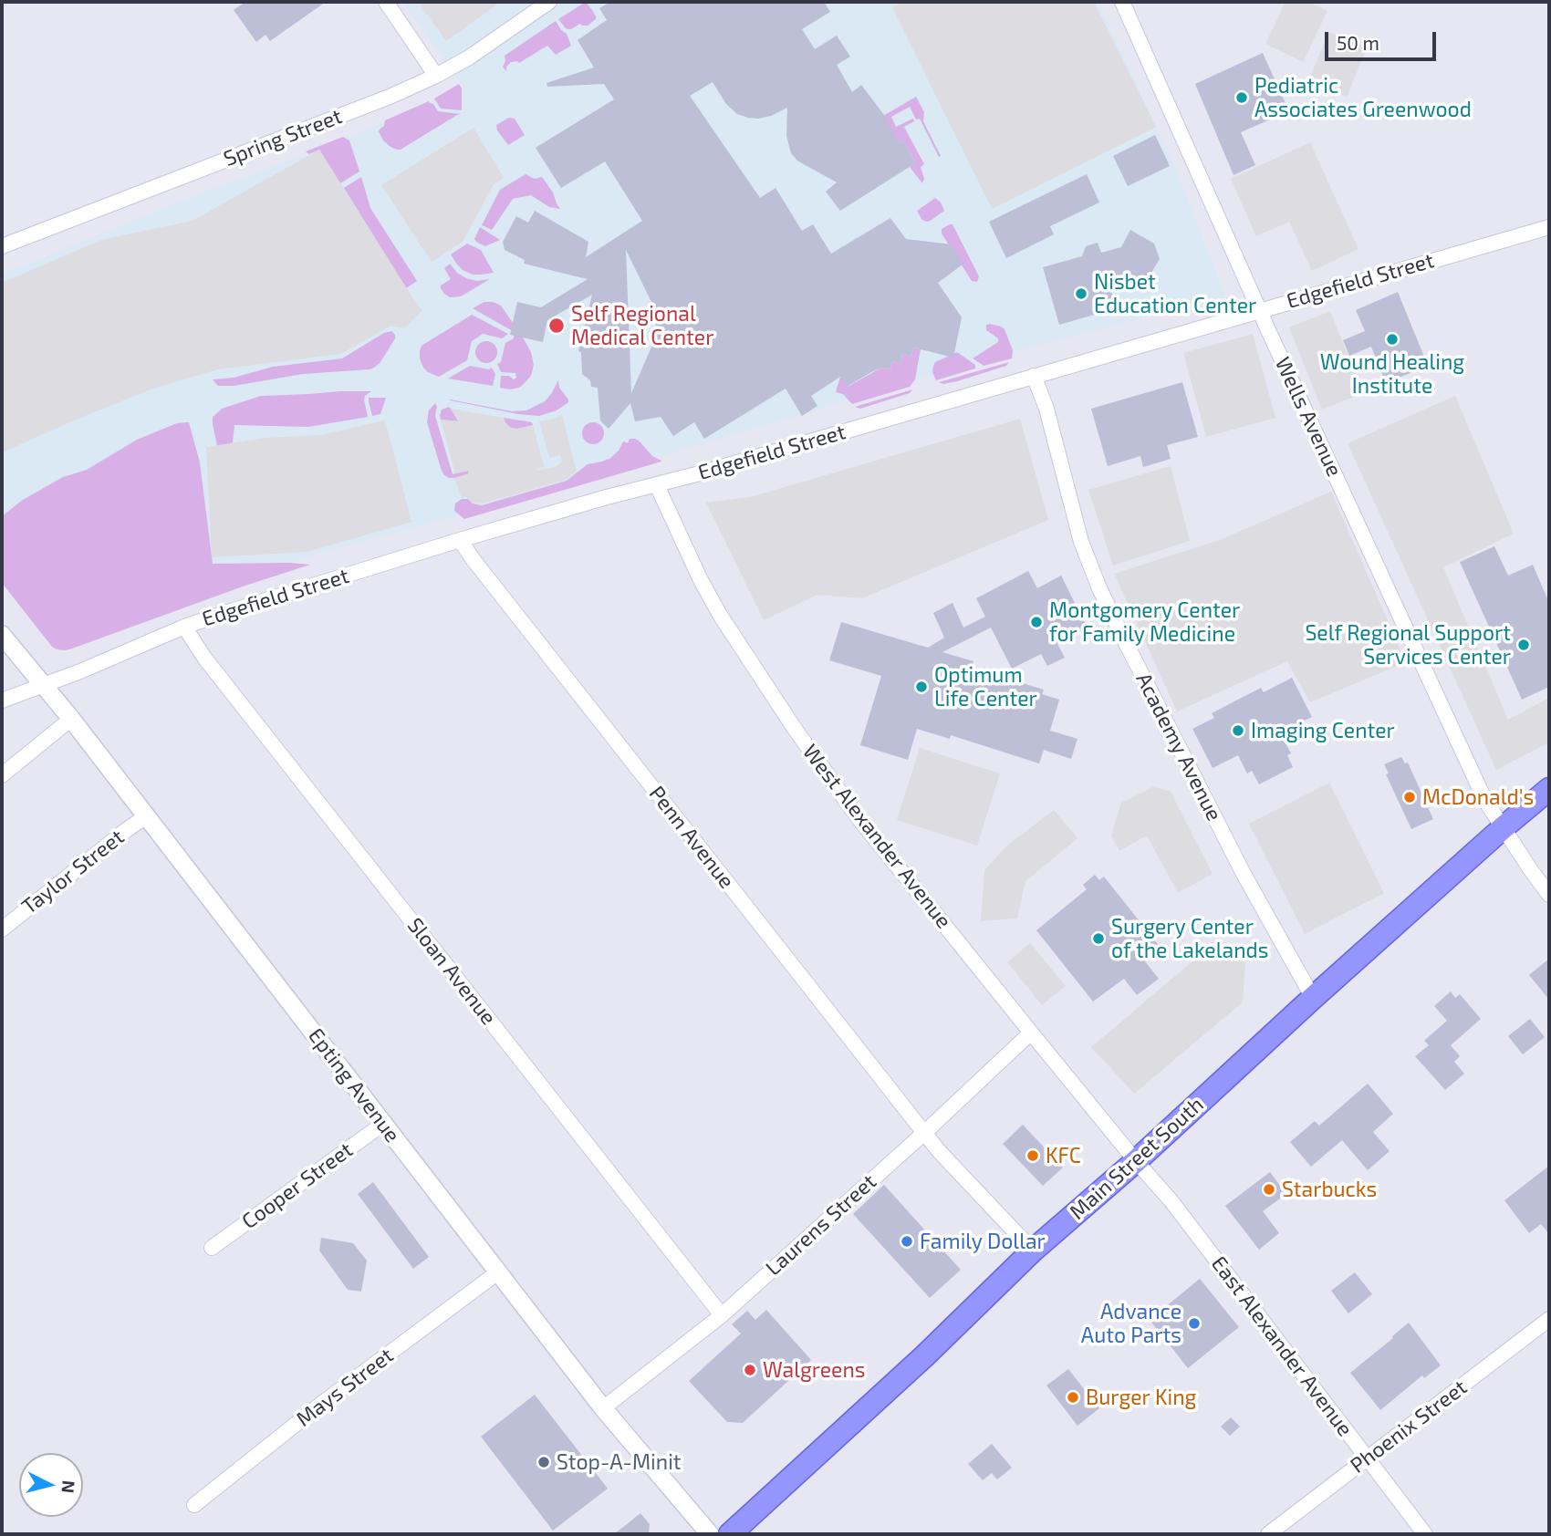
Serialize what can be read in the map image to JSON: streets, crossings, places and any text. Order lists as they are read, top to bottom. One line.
{"streets":{"main road":["Main Street South"],"street":["Spring Street","Edgefield Street","Wells Avenue","Academy Avenue","West Alexander Avenue","Penn Avenue","Taylor Street","Sloan Avenue","Epting Avenue","Cooper Street","Laurens Street","East Alexander Avenue","Mays Street","Phoenix Street"]},"crossings":[["Edgefield Street","Wells Avenue"],["Edgefield Street","Academy Avenue"],["Edgefield Street","West Alexander Avenue"],["Edgefield Street","Penn Avenue"],["Edgefield Street","Sloan Avenue"],["Edgefield Street","Epting Avenue"],["Wells Avenue","Main Street South"],["Academy Avenue","Main Street South"],["West Alexander Avenue","Main Street South"],["West Alexander Avenue","Laurens Street"],["West Alexander Avenue","East Alexander Avenue"],["Penn Avenue","Main Street South"],["Penn Avenue","Laurens Street"],["Taylor Street","Epting Avenue"],["Sloan Avenue","Laurens Street"],["Epting Avenue","Cooper Street"],["Epting Avenue","Laurens Street"],["Epting Avenue","Mays Street"],["Main Street South","East Alexander Avenue"],["East Alexander Avenue","Phoenix Street"]],"places":["Pediatric Associates Greenwood","Nisbet Education Center","Self Regional Medical Center","Wound Healing Institute","Montgomery Center for Family Medicine","Self Regional Support Services Center","Optimum Life Center","Imaging Center","McDonald's","Surgery Center of the Lakelands","KFC","Starbucks","Family Dollar","Advance Auto Parts","Walgreens","Burger King","Stop-A-Minit"],"scale_bar":"50 m","north":"right"}
